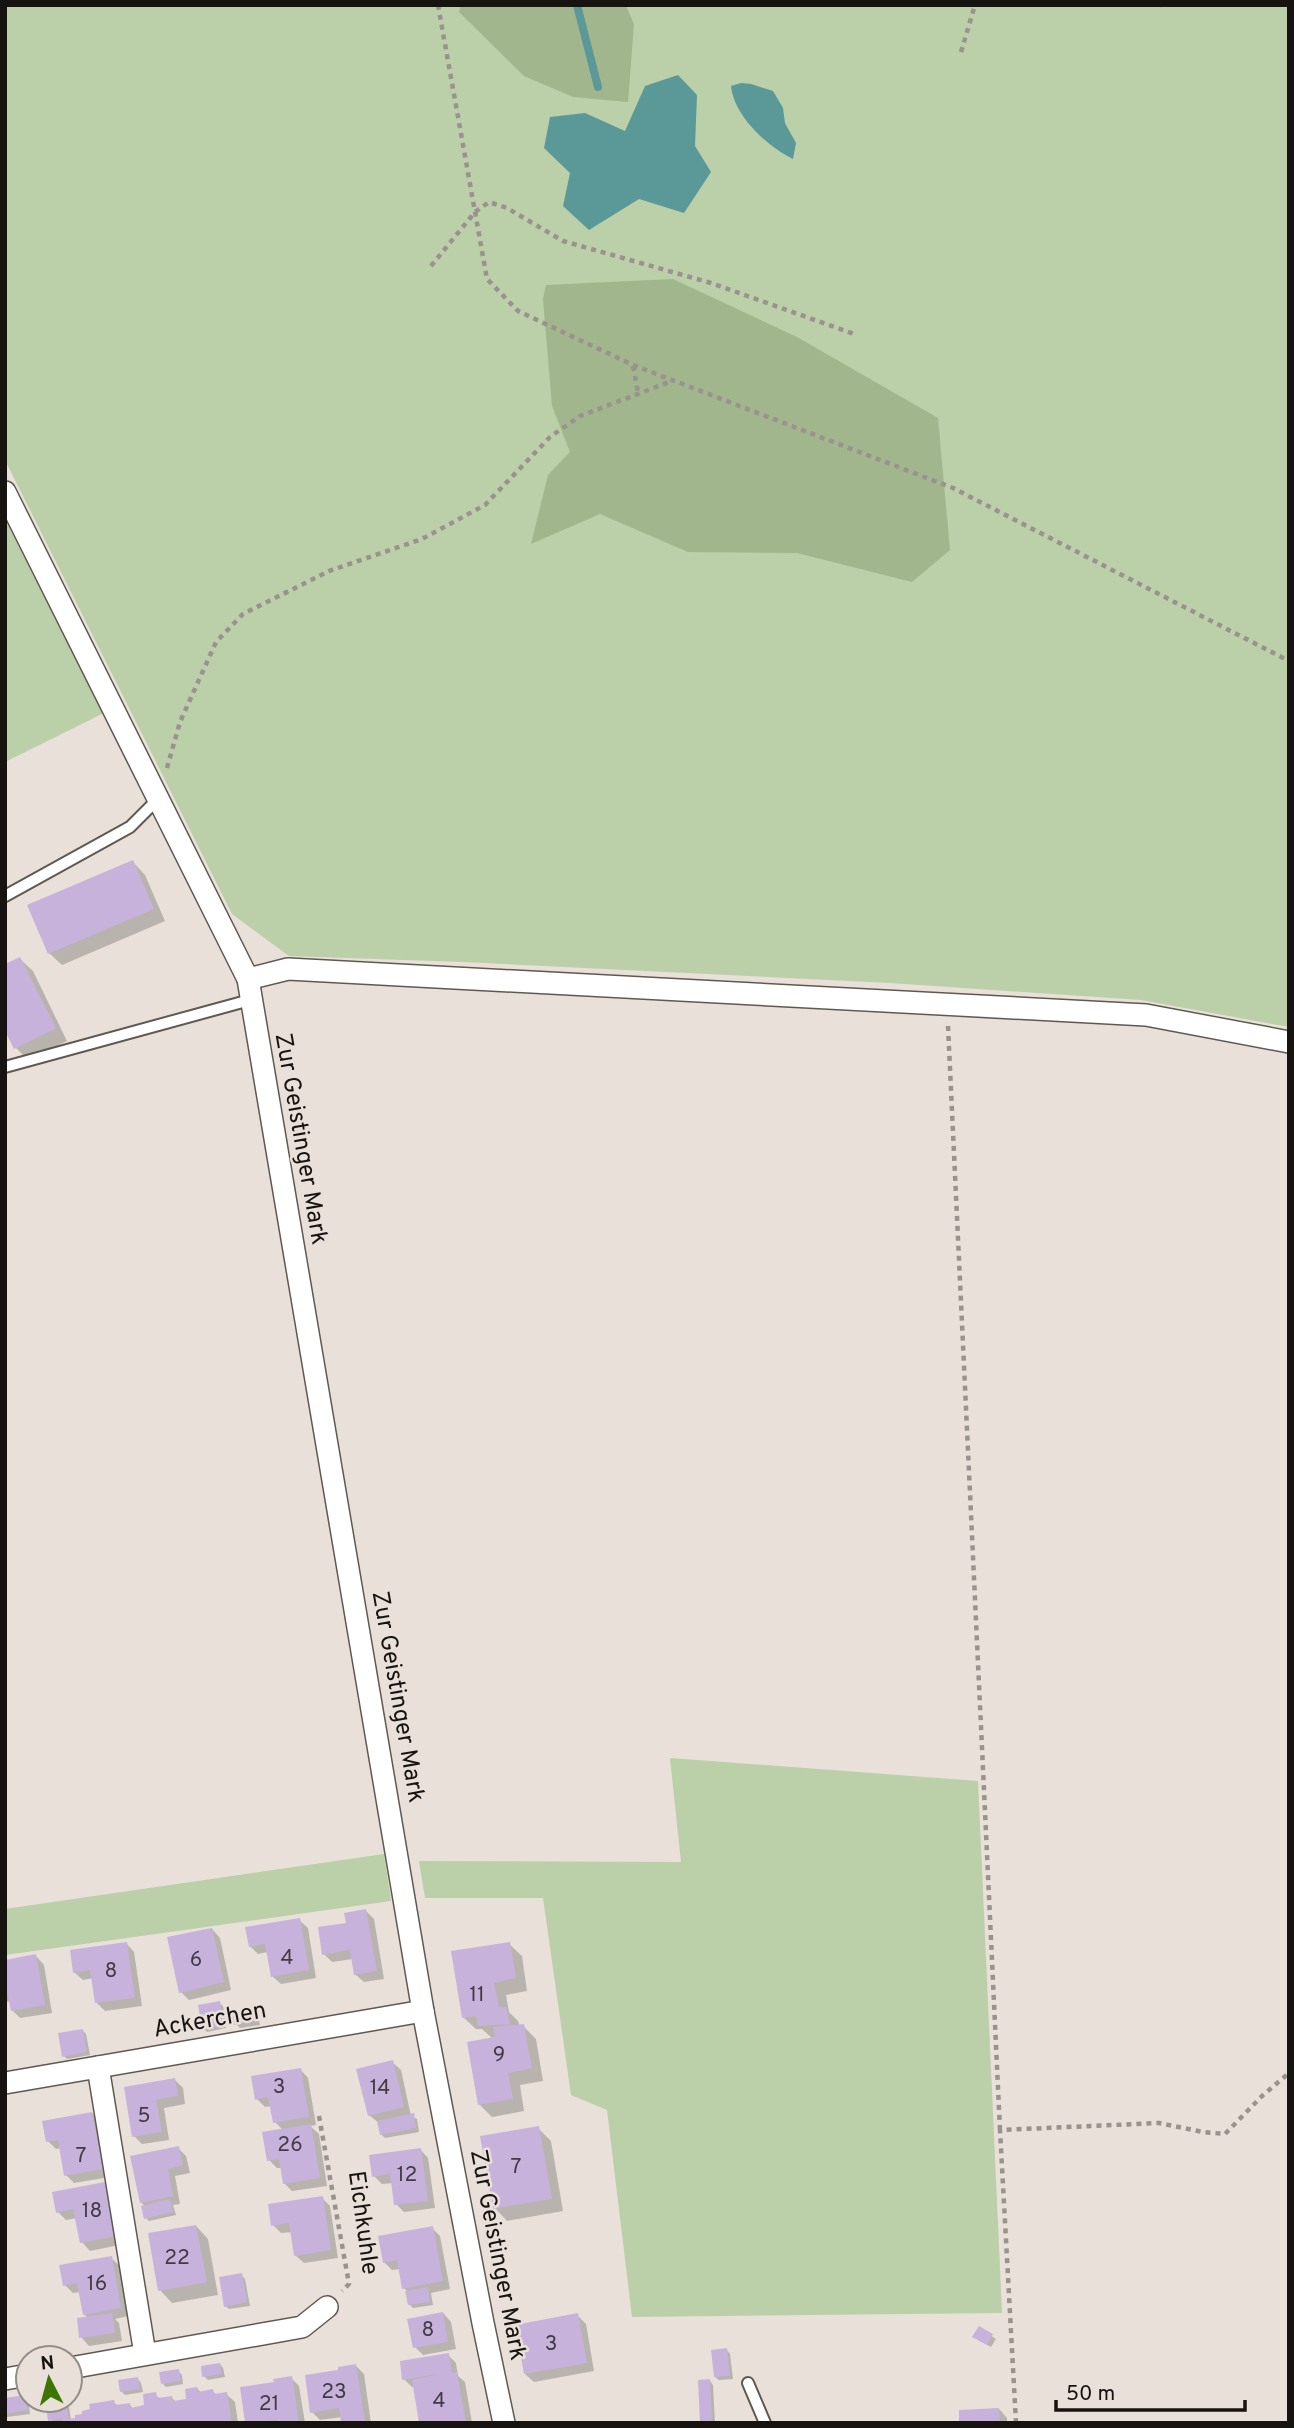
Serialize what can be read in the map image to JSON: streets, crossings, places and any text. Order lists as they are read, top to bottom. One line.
{"streets":{"street":["Zur Geistinger Mark","Ackerchen"],"path":["Eichkuhle"]},"crossings":[["Zur Geistinger Mark","Ackerchen"]],"house_numbers":["4","6","8","11","9","3","14","5","26","7","7","12","18","22","16","8","3","23","4","21"],"scale_bar":"50 m","north":"top"}
